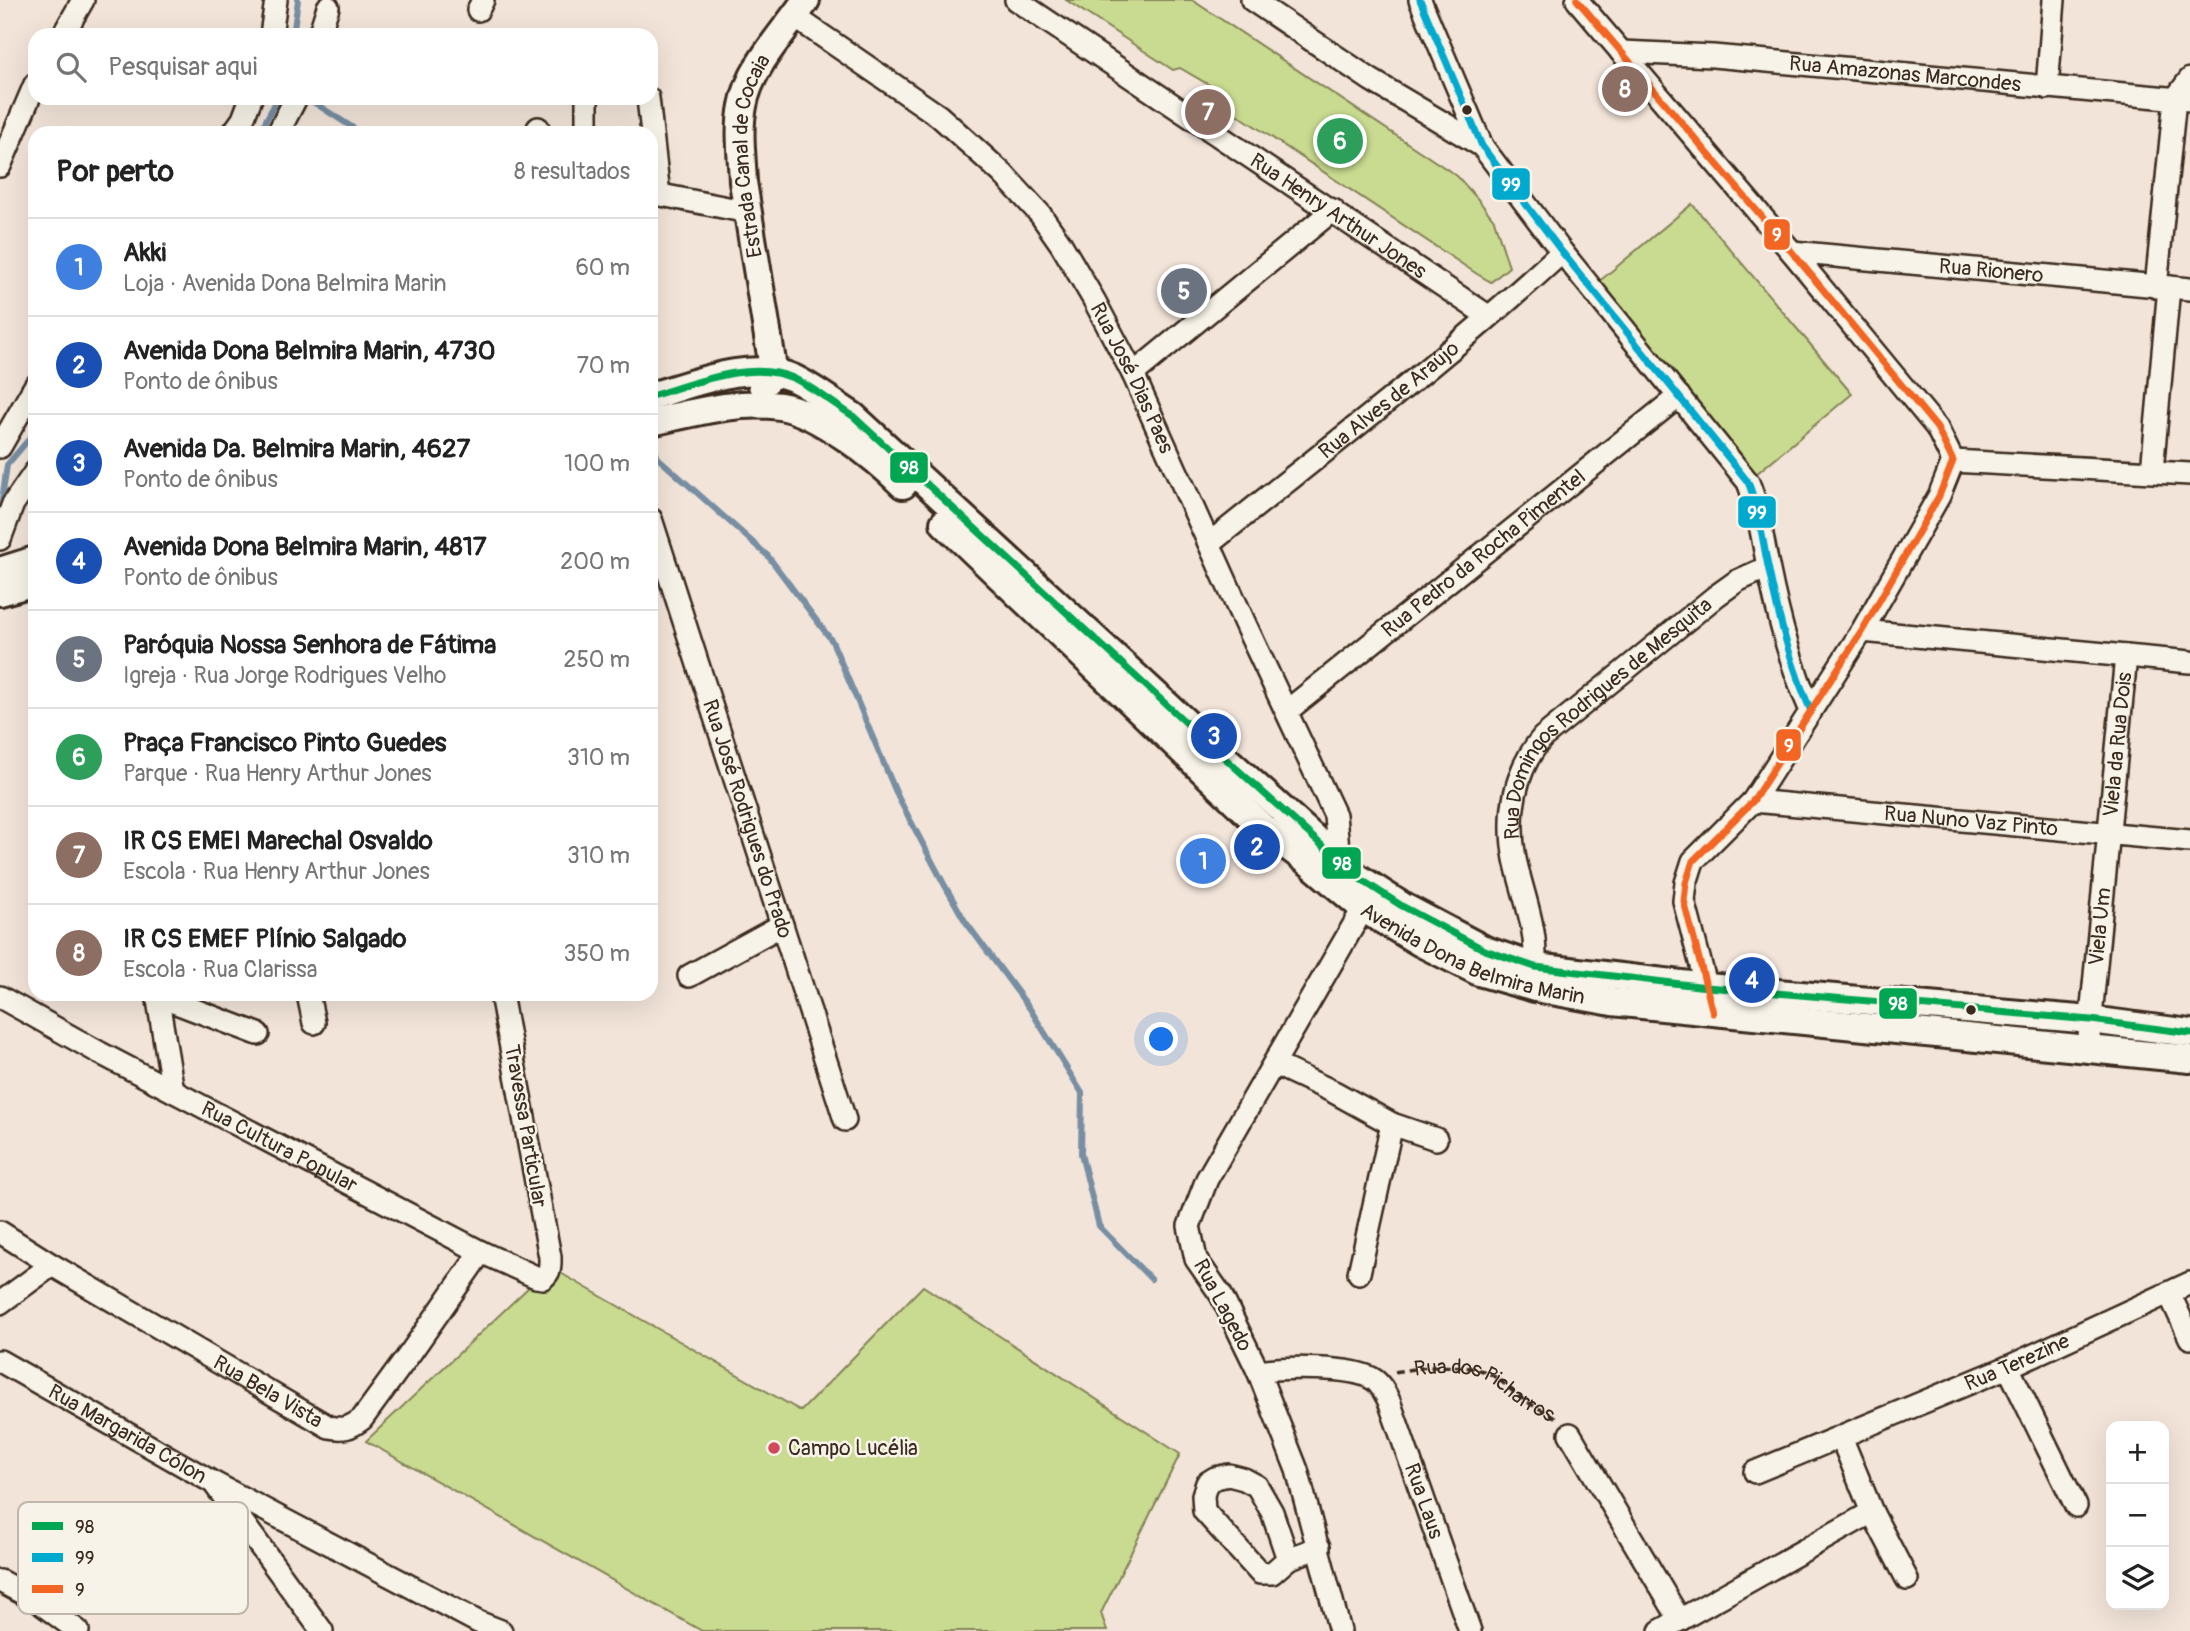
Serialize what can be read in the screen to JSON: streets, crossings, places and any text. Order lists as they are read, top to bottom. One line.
{"streets":{"main road":["Estrada Canal de Cocaia","Avenida Dona Belmira Marin"],"street":["Rua Amazonas Marcondes","Rua Henry Arthur Jones","Rua Rionero","Rua José Dias Paes","Rua Alves de Araújo","Rua Pedro da Rocha Pimentel","Rua Domingos Rodrigues de Mesquita","Viela da Rua Dois","Rua José Rodrigues do Prado","Rua Nuno Vaz Pinto","Viela Um","Travessa Particular","Rua Cultura Popular","Rua Lagedo","Rua Terezine","Rua Bela Vista","Rua dos Picharros","Rua Margarida Cólon","Rua Laus"]},"crossings":[["Estrada Canal de Cocaia","Rua José Dias Paes"],["Estrada Canal de Cocaia","Avenida Dona Belmira Marin"],["Rua Henry Arthur Jones","Rua Alves de Araújo"],["Rua José Dias Paes","Rua Alves de Araújo"],["Rua José Dias Paes","Rua Pedro da Rocha Pimentel"],["Rua José Dias Paes","Avenida Dona Belmira Marin"],["Rua Domingos Rodrigues de Mesquita","Avenida Dona Belmira Marin"],["Viela da Rua Dois","Rua Nuno Vaz Pinto"],["Viela da Rua Dois","Viela Um"],["Rua Nuno Vaz Pinto","Viela Um"],["Viela Um","Avenida Dona Belmira Marin"],["Avenida Dona Belmira Marin","Rua Lagedo"],["Travessa Particular","Rua Cultura Popular"],["Rua Cultura Popular","Rua Bela Vista"],["Rua dos Picharros","Rua Laus"]],"places":["Campo Lucélia"],"lines":["transit line 99","transit line 9","transit line 98"],"legend":["98","99","9"],"page":{"search":"Pesquisar aqui","pins":["8","7","6","5","3","2","1","4"],"heading":["Por perto","8 resultados"],"list":[{"mark":"1","name":"Akki","note":"Loja · Avenida Dona Belmira Marin","value":"60 m"},{"mark":"2","name":"Avenida Dona Belmira Marin, 4730","note":"Ponto de ônibus","value":"70 m"},{"mark":"3","name":"Avenida Da. Belmira Marin, 4627","note":"Ponto de ônibus","value":"100 m"},{"mark":"4","name":"Avenida Dona Belmira Marin, 4817","note":"Ponto de ônibus","value":"200 m"},{"mark":"5","name":"Paróquia Nossa Senhora de Fátima","note":"Igreja · Rua Jorge Rodrigues Velho","value":"250 m"},{"mark":"6","name":"Praça Francisco Pinto Guedes","note":"Parque · Rua Henry Arthur Jones","value":"310 m"},{"mark":"7","name":"IR CS EMEI Marechal Osvaldo","note":"Escola · Rua Henry Arthur Jones","value":"310 m"},{"mark":"8","name":"IR CS EMEF Plínio Salgado","note":"Escola · Rua Clarissa","value":"350 m"}],"map_buttons":["+","−"]}}
